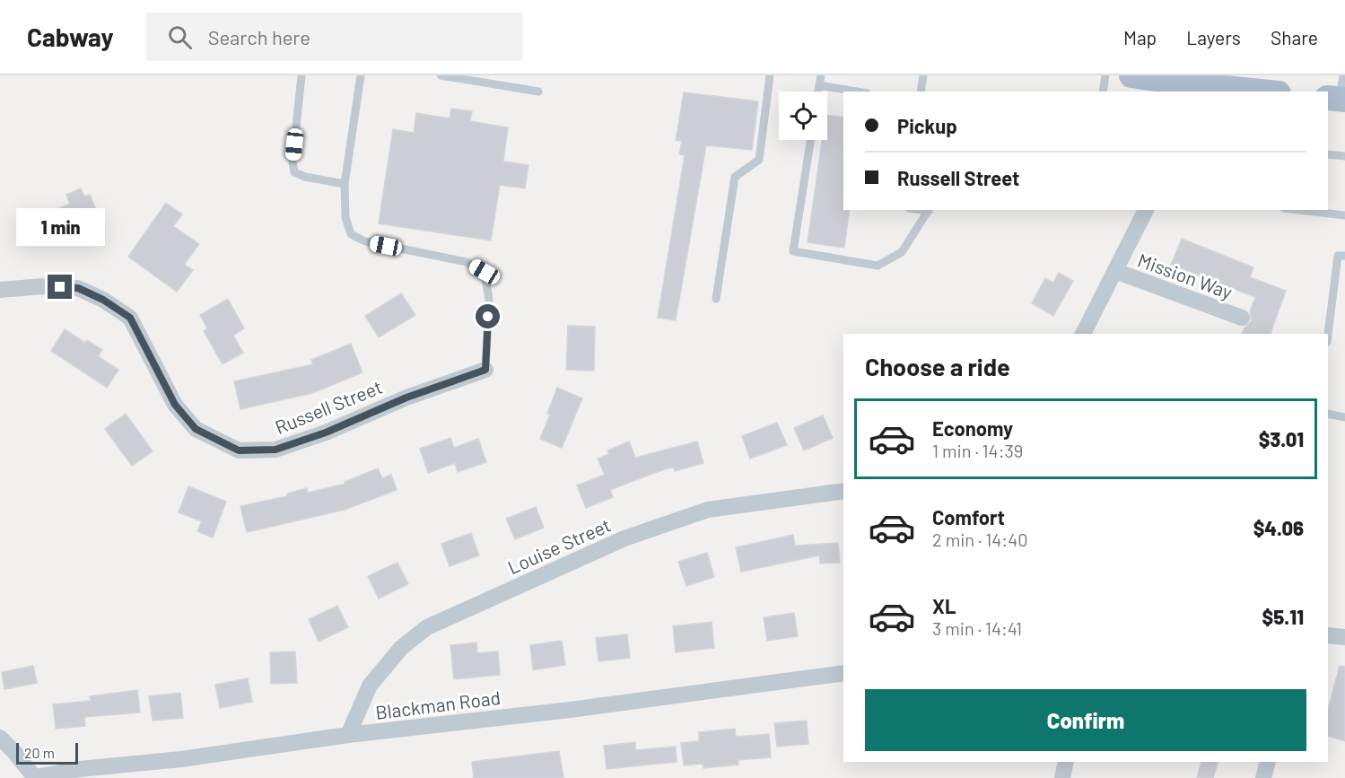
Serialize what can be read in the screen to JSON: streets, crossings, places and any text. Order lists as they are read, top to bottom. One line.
{"streets":{"street":["Mission Way","Russell Street","Louise Street","Blackman Road"]},"crossings":[["Louise Street","Blackman Road"]],"scale_bar":"20 m","page":{"header":"Cabway","search":"Search here","nav":["Map","Layers","Share"],"banner":["Pickup","Russell Street"],"bubble":"1 min","heading":"Choose a ride","list":[{"name":"Economy","note":"1 min · 14:39","value":"$3.01"},{"name":"Comfort","note":"2 min · 14:40","value":"$4.06"},{"name":"XL","note":"3 min · 14:41","value":"$5.11"}],"buttons":"Confirm","scale":"20 m"}}
